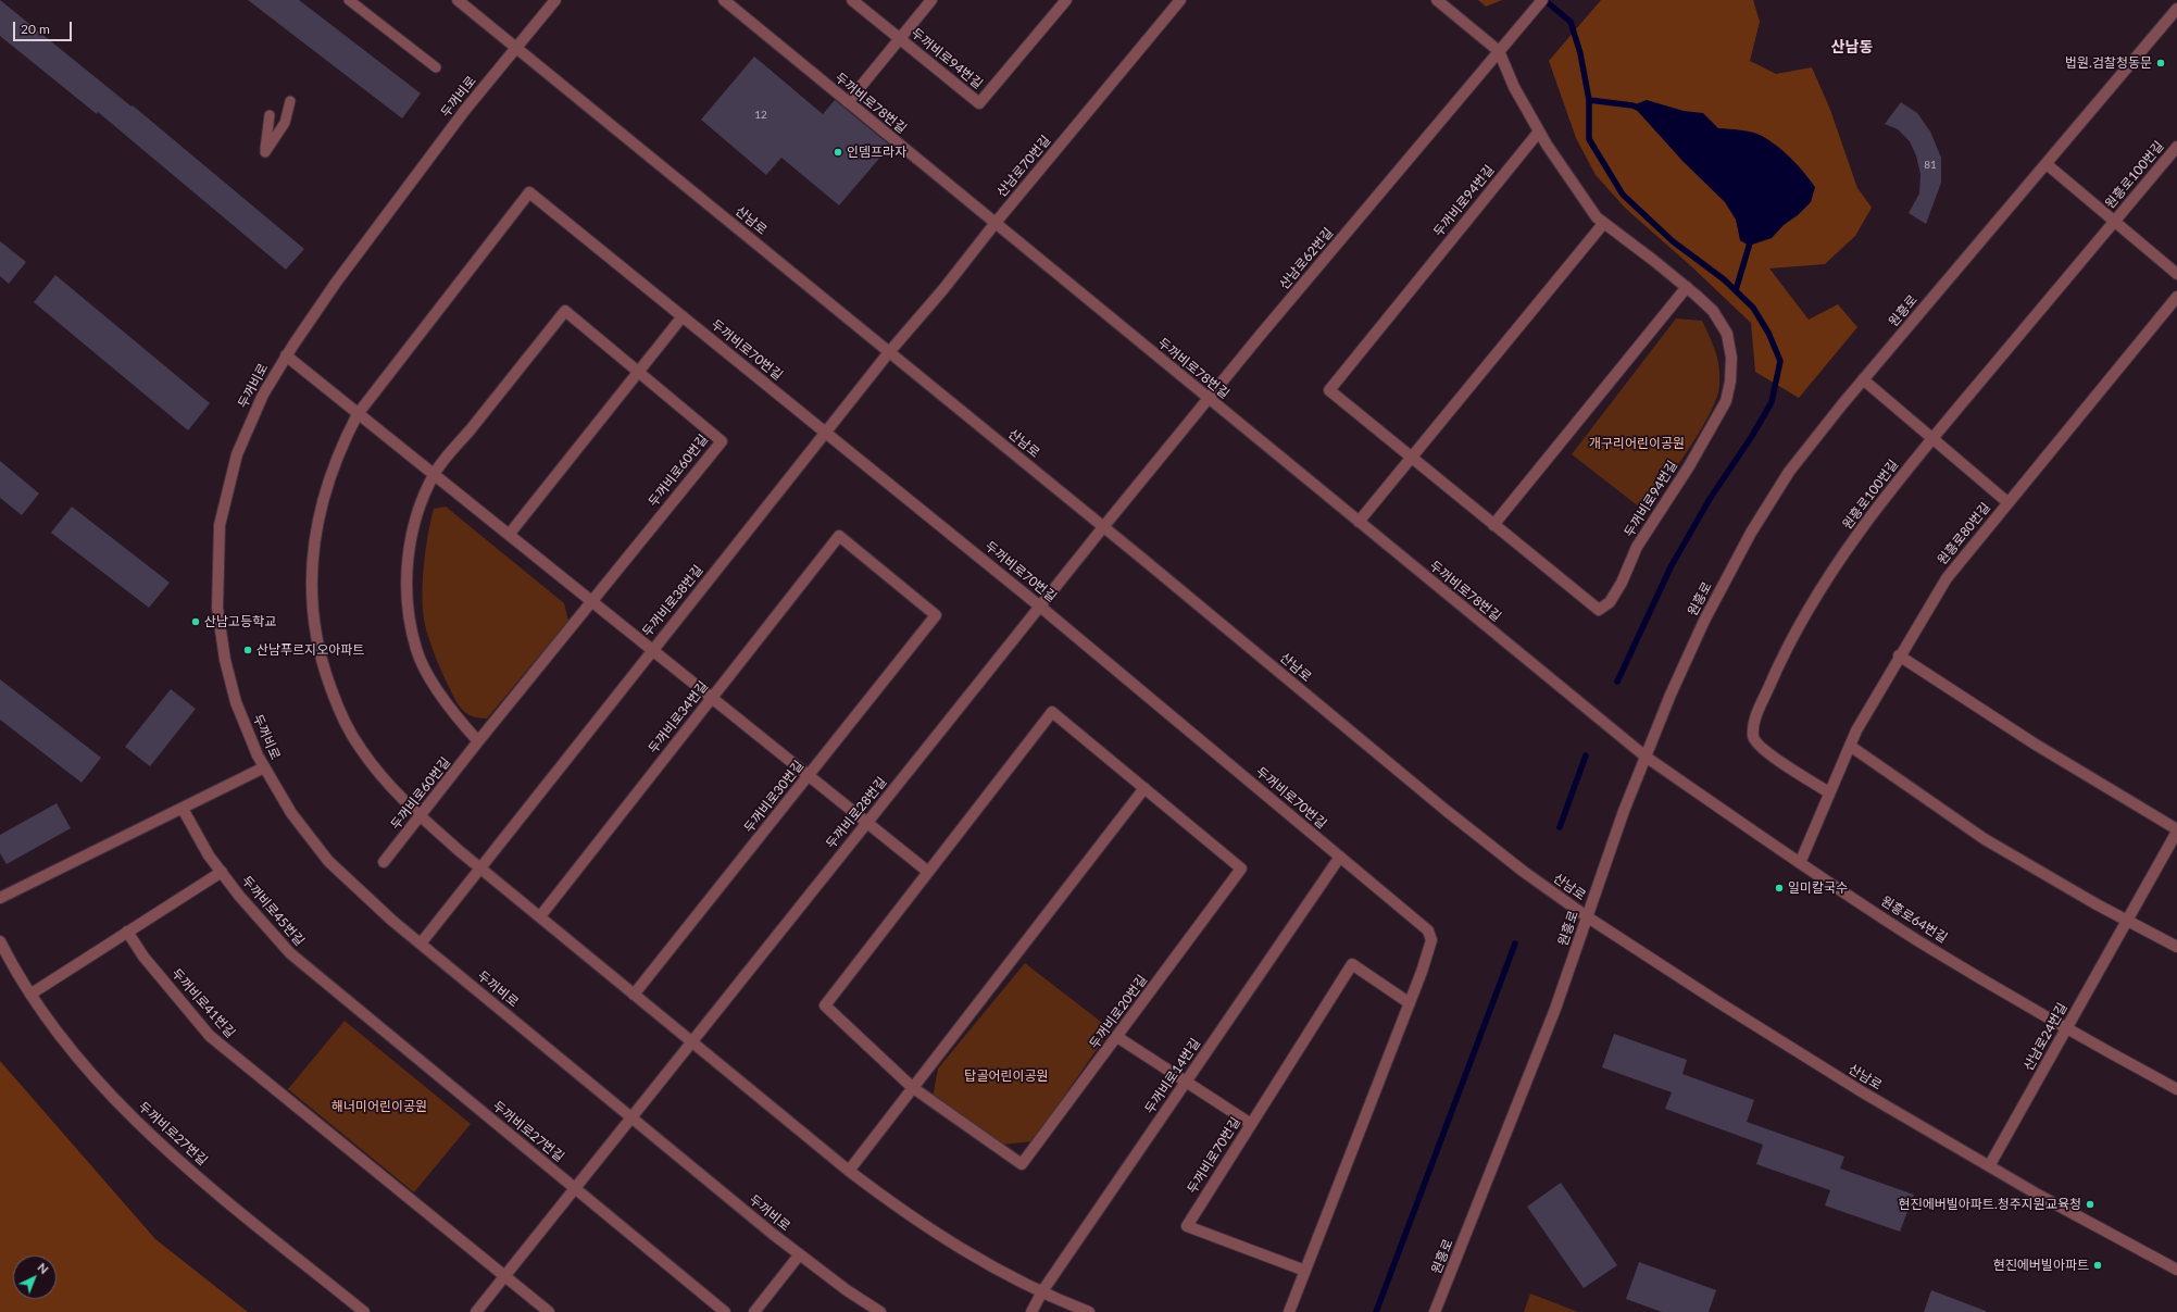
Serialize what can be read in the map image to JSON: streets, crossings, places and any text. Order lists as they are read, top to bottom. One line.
{"streets":{"street":["두꺼비로94번길","두꺼비로","두꺼비로78번길","산남로70번길","원흥로100번길","산남로","산남로62번길","원흥로","두꺼비로70번길","두꺼비로60번길","원흥로80번길","두꺼비로38번길","두꺼비로34번길","두꺼비로30번길","두꺼비로28번길","두꺼비로45번길","원흥로64번길","두꺼비로41번길","두꺼비로20번길","산남로24번길","두꺼비로14번길","두꺼비로27번길"]},"crossings":[["두꺼비로94번길","산남로62번길"],["두꺼비로","산남로"],["두꺼비로","두꺼비로38번길"],["두꺼비로","두꺼비로28번길"],["두꺼비로78번길","산남로70번길"],["두꺼비로78번길","산남로62번길"],["두꺼비로78번길","원흥로"],["두꺼비로78번길","원흥로64번길"],["산남로70번길","산남로"],["산남로70번길","두꺼비로38번길"],["원흥로100번길","원흥로80번길"],["산남로","산남로62번길"],["산남로","원흥로"],["산남로","두꺼비로38번길"],["산남로","두꺼비로28번길"],["산남로","산남로24번길"],["산남로62번길","두꺼비로28번길"],["원흥로","원흥로80번길"],["원흥로","원흥로64번길"],["두꺼비로70번길","두꺼비로38번길"],["두꺼비로70번길","두꺼비로28번길"],["두꺼비로70번길","두꺼비로14번길"],["원흥로80번길","원흥로64번길"],["원흥로80번길","산남로24번길"],["두꺼비로34번길","두꺼비로30번길"],["두꺼비로45번길","두꺼비로27번길"],["원흥로64번길","산남로24번길"]],"districts":["산남동"],"parks":["개구리어린이공원","탑골어린이공원","해너미어린이공원"],"places":["법원.검찰청동문","인뎀프라자","산남고등학교","산남푸르지오아파트","일미칼국수","현진에버빌아파트.청주지원교육청","현진에버빌아파트"],"house_numbers":["12","81"],"scale_bar":"20 m","north":"top right"}
